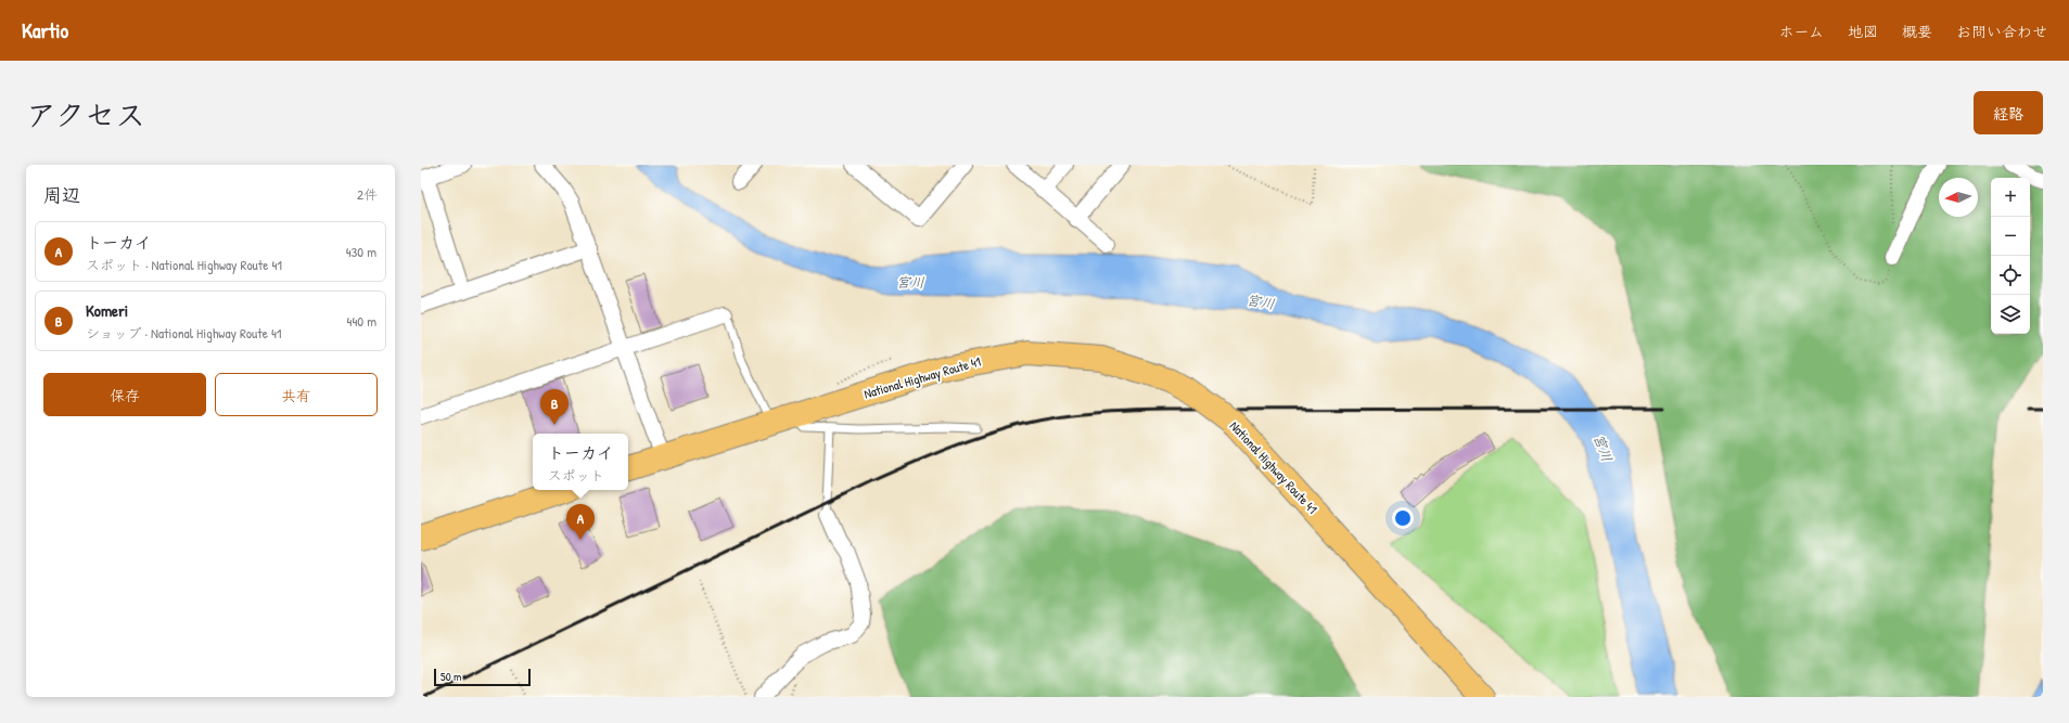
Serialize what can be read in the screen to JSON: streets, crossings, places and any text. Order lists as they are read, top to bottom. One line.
{"streets":{"highway":["National Highway Route 41"]},"water":["宮川"],"scale_bar":"50 m","north":"left","page":{"header":"Kartio","nav":["ホーム","地図","概要","お問い合わせ"],"title":"アクセス","buttons":["経路",["保存","共有"]],"heading":["周辺","2件"],"map_buttons":["+","−"],"list":[{"mark":"A","name":"トーカイ","note":"スポット · National Highway Route 41","value":"430 m"},{"mark":"B","name":"Komeri","note":"ショップ · National Highway Route 41","value":"440 m"}],"pins":["B","A"],"popup":["トーカイ","スポット"],"scale":"50 m"}}
